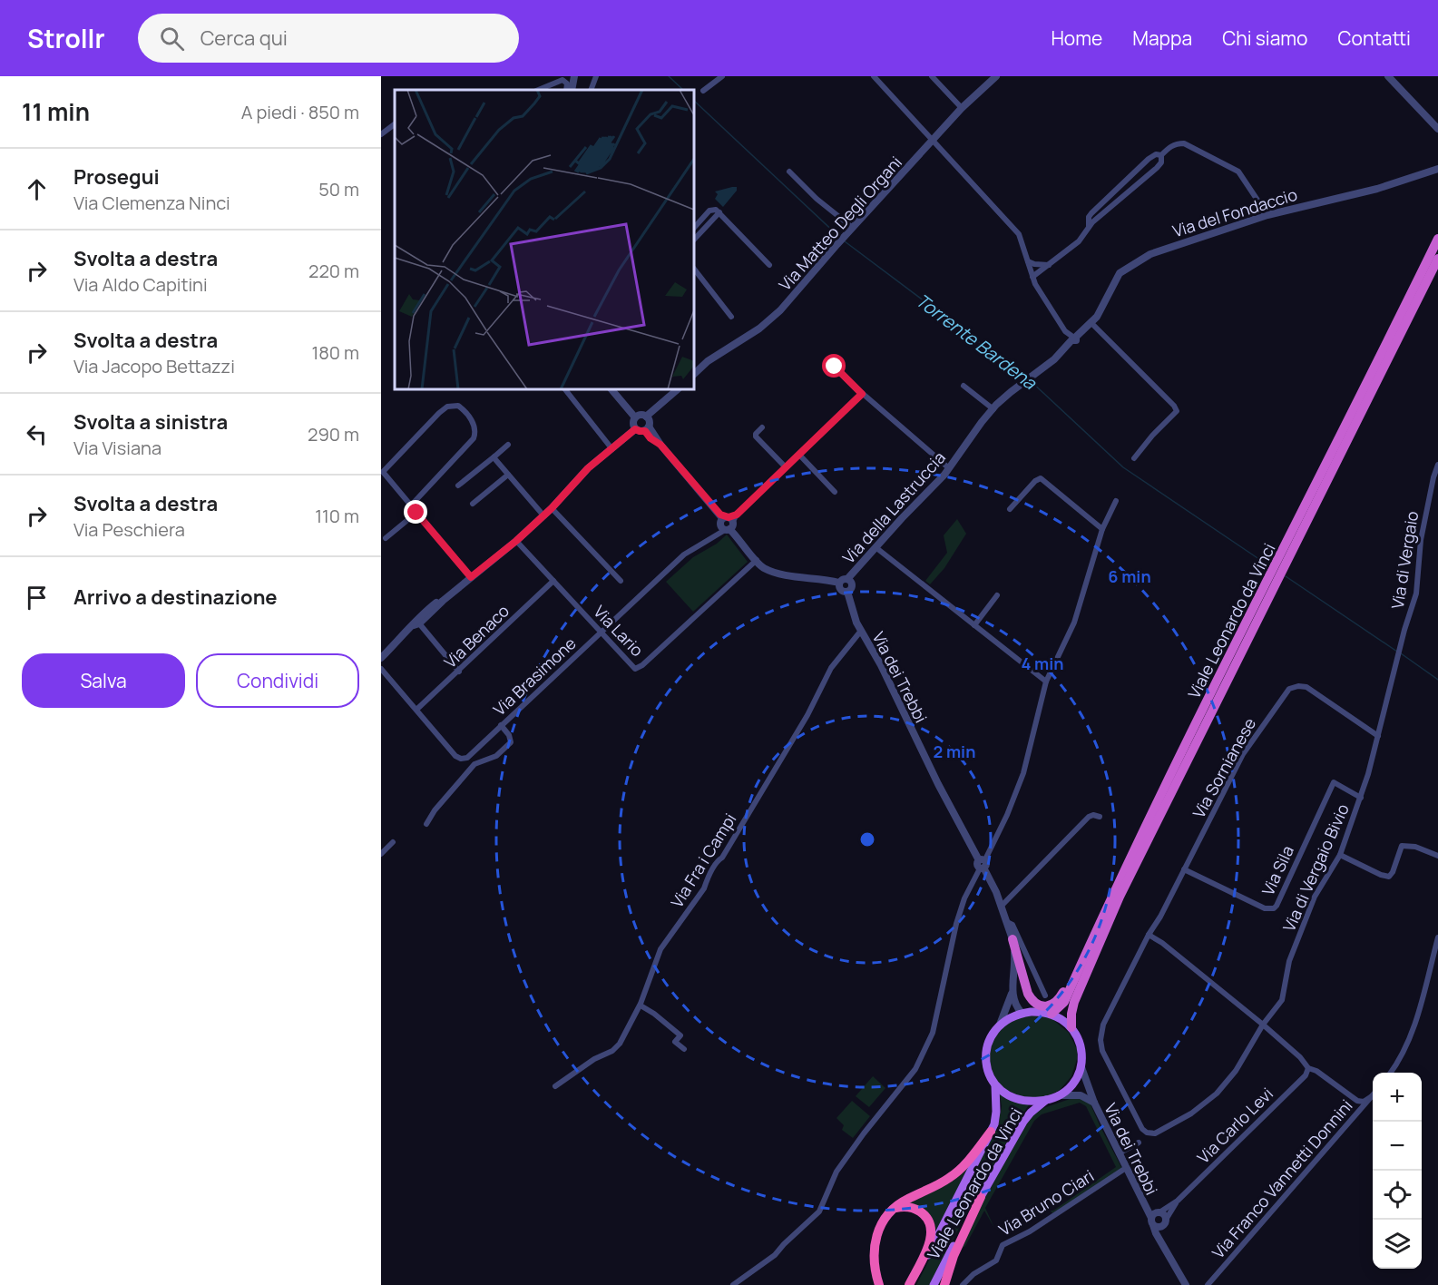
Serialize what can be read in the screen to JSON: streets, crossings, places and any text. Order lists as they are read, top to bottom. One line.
{"streets":{"highway":["Viale Leonardo da Vinci"],"street":["Via del Fondaccio","Via Matteo Degli Organi","Via della Lastruccia","Via di Vergaio","Via Lario","Via Benaco","Via Brasimone","Via dei Trebbi","Via Sornianese","Via Fra i Campi","Via di Vergaio Bivio","Via Sila","Via Carlo Levi","Via Franco Vannetti Donnini","Via Bruno Ciari"]},"crossings":[["Via del Fondaccio","Via della Lastruccia"],["Via della Lastruccia","Via dei Trebbi"],["Via di Vergaio","Via di Vergaio Bivio"],["Viale Leonardo da Vinci","Via dei Trebbi"],["Via Lario","Via Benaco"],["Via Lario","Via Brasimone"],["Via Benaco","Via Brasimone"],["Via dei Trebbi","Via Fra i Campi"],["Via dei Trebbi","Via Carlo Levi"],["Via dei Trebbi","Via Bruno Ciari"],["Via Sornianese","Via di Vergaio Bivio"],["Via Sornianese","Via Sila"],["Via di Vergaio Bivio","Via Sila"]],"water":["Torrente Bardena"],"page":{"header":"Strollr","search":"Cerca qui","nav":["Home","Mappa","Chi siamo","Contatti"],"heading":["11 min","A piedi · 850 m"],"list":[["Prosegui","Via Clemenza Ninci","50 m"],["Svolta a destra","Via Aldo Capitini","220 m"],["Svolta a destra","Via Jacopo Bettazzi","180 m"],["Svolta a sinistra","Via Visiana","290 m"],["Svolta a destra","Via Peschiera","110 m"],"Arrivo a destinazione"],"buttons":["Salva","Condividi"],"map_buttons":["+","−"]},"rings":["6 min","4 min","2 min"]}
